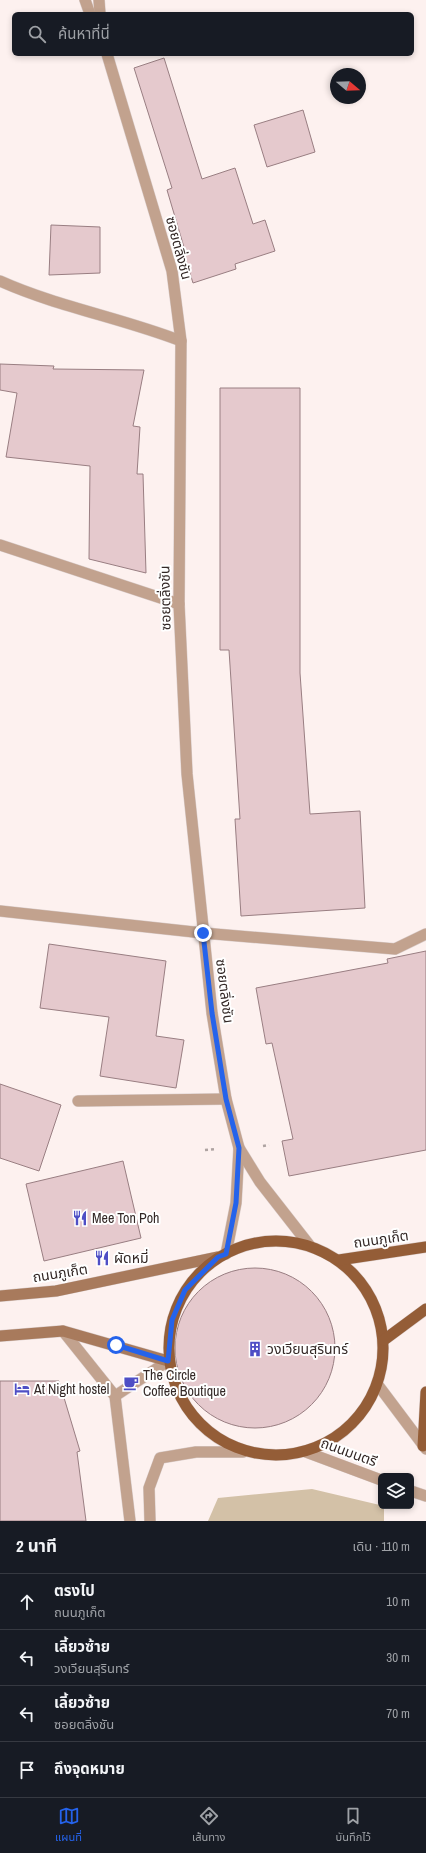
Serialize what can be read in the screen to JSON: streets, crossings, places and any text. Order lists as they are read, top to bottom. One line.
{"streets":{"main road":["ถนนภูเก็ต"],"street":["ซอยตลิ่งชัน","ถนนมนตรี"]},"crossings":[["ซอยตลิ่งชัน","ถนนภูเก็ต"]],"places":{"restaurant":["Mee Ton Poh","ผัดหมี่"],"building":["วงเวียนสุรินทร์"],"cafe":["The Circle Coffee Boutique"],"hotel":["At Night hostel"]},"north":"right","page":{"search":"ค้นหาที่นี่","heading":["2 นาที","เดิน · 110 m"],"list":[["ตรงไป","ถนนภูเก็ต","10 m"],["เลี้ยวซ้าย","วงเวียนสุรินทร์","30 m"],["เลี้ยวซ้าย","ซอยตลิ่งชัน","70 m"],"ถึงจุดหมาย"],"nav":["แผนที่","เส้นทาง","บันทึกไว้"]}}
